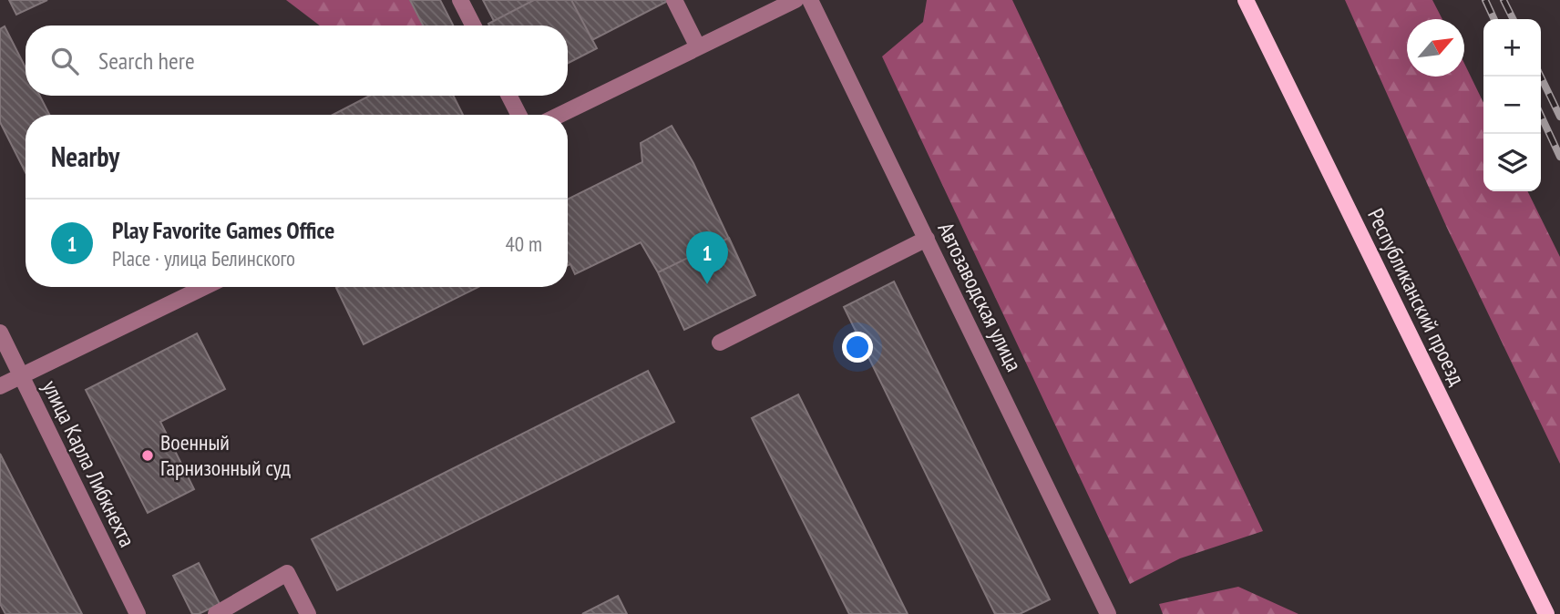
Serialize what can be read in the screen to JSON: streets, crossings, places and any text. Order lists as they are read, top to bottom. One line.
{"streets":{"main road":["Республиканский проезд"],"street":["Автозаводская улица","улица Карла Либкнехта"]},"places":["Военный Гарнизонный суд"],"north":"top right","page":{"map_buttons":["+","−"],"search":"Search here","heading":"Nearby","list":[{"mark":"1","name":"Play Favorite Games Office","note":"Place · улица Белинского","value":"40 m"}],"pins":"1"}}
